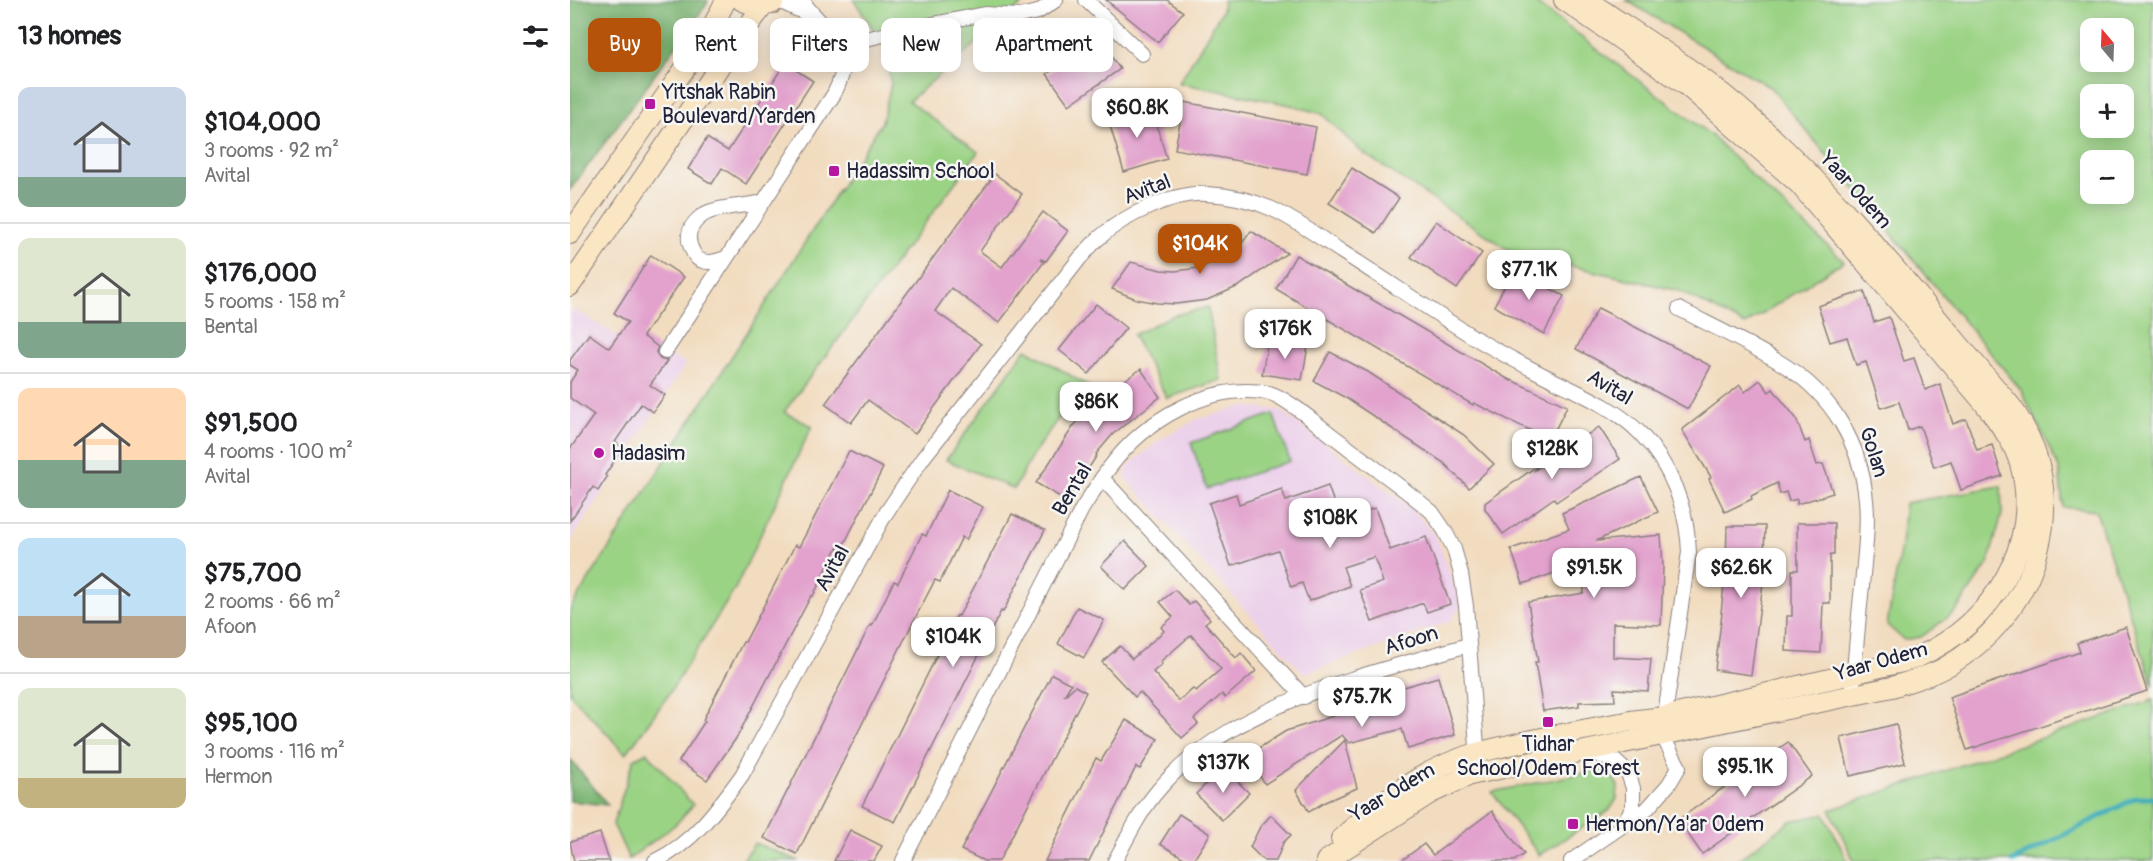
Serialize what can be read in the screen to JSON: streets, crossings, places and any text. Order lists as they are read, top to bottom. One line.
{"streets":{"street":["Avital","Yaar Odem","Golan","Bental","Afoon"]},"crossings":[["Avital","Yaar Odem"],["Yaar Odem","Golan"],["Yaar Odem","Bental"],["Bental","Afoon"]],"places":{"transit":["Yitshak Rabin Boulevard/Yarden","Hadassim School","Tidhar School/Odem Forest","Hermon/Ya'ar Odem"],"other":["Hadasim"]},"north":"top","page":{"heading":"13 homes","map_buttons":["+","−"],"chip":["Buy","Rent","Filters","New","Apartment"],"list":[{"name":"$104,000","note":"3 rooms · 92 m² · Avital"},{"name":"$176,000","note":"5 rooms · 158 m² · Bental"},{"name":"$91,500","note":"4 rooms · 100 m² · Avital"},{"name":"$75,700","note":"2 rooms · 66 m² · Afoon"},{"name":"$95,100","note":"3 rooms · 116 m² · Hermon"}],"price":["$60.8K","$104K","$77.1K","$176K","$86K","$128K","$108K","$91.5K","$62.6K","$104K","$75.7K","$137K","$95.1K"]}}
